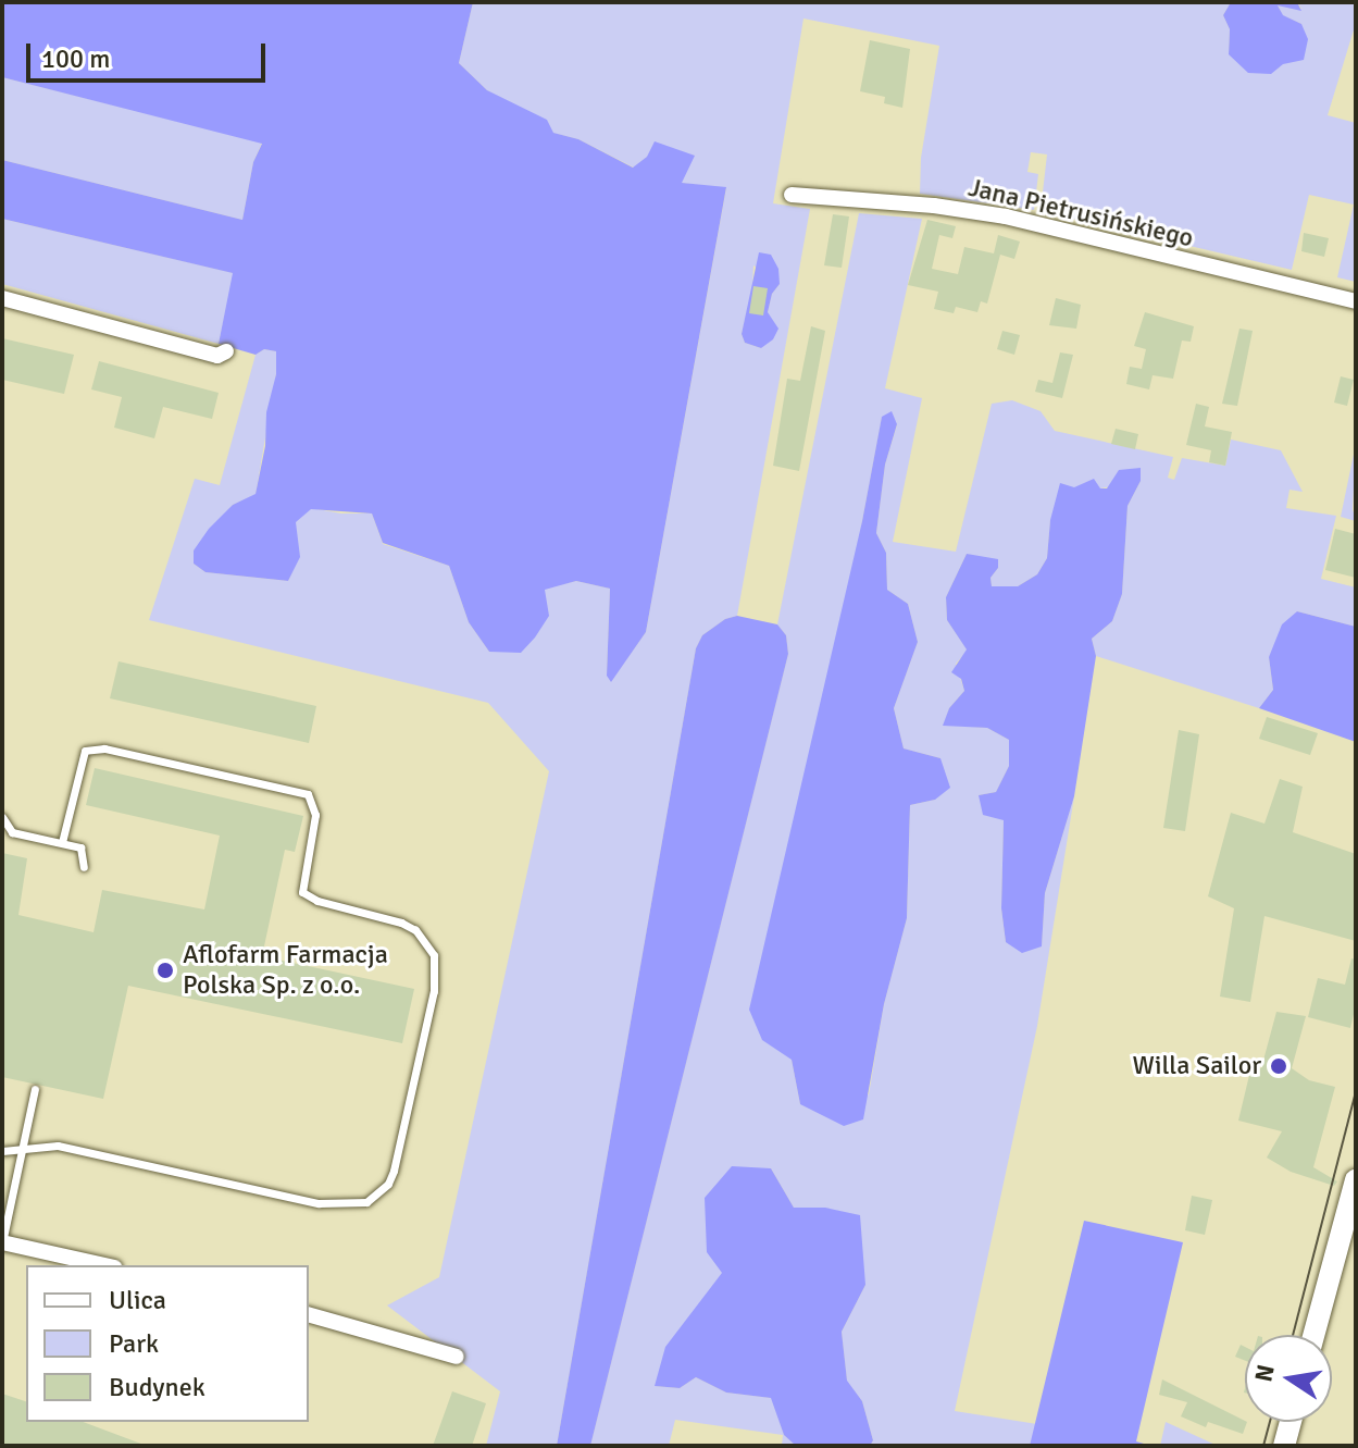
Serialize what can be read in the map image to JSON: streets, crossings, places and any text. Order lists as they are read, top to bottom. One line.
{"streets":{"street":["Jana Pietrusińskiego"]},"places":["Aflofarm Farmacja Polska Sp. z o.o.","Willa Sailor"],"legend":["Ulica","Park","Budynek"],"scale_bar":"100 m","north":"left"}
